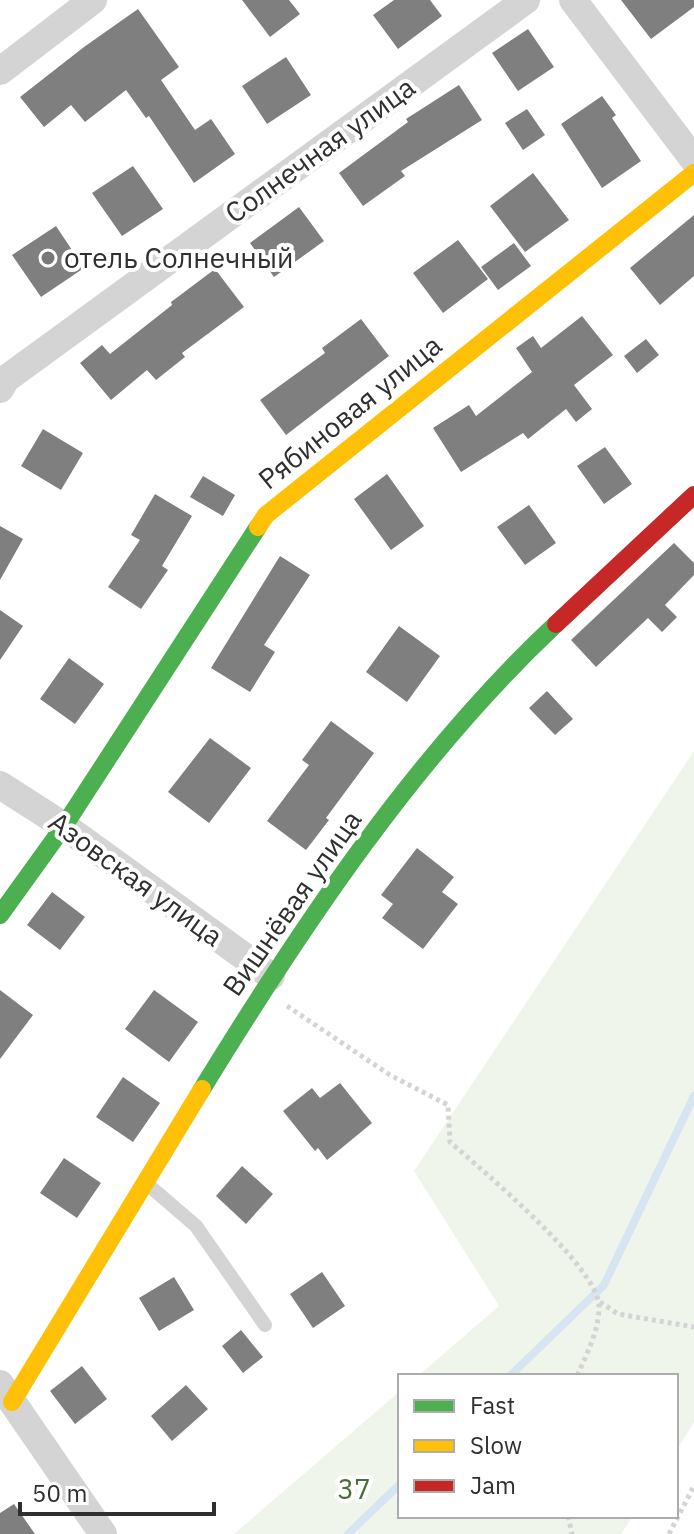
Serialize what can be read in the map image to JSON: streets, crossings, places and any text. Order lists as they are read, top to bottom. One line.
{"streets":{"street":["Солнечная улица","Рябиновая улица","Азовская улица","Вишнёвая улица"]},"crossings":[["Рябиновая улица","Азовская улица"],["Азовская улица","Вишнёвая улица"]],"parks":["37"],"places":["отель Солнечный"],"legend":["Fast","Slow","Jam"],"scale_bar":"50 m"}
